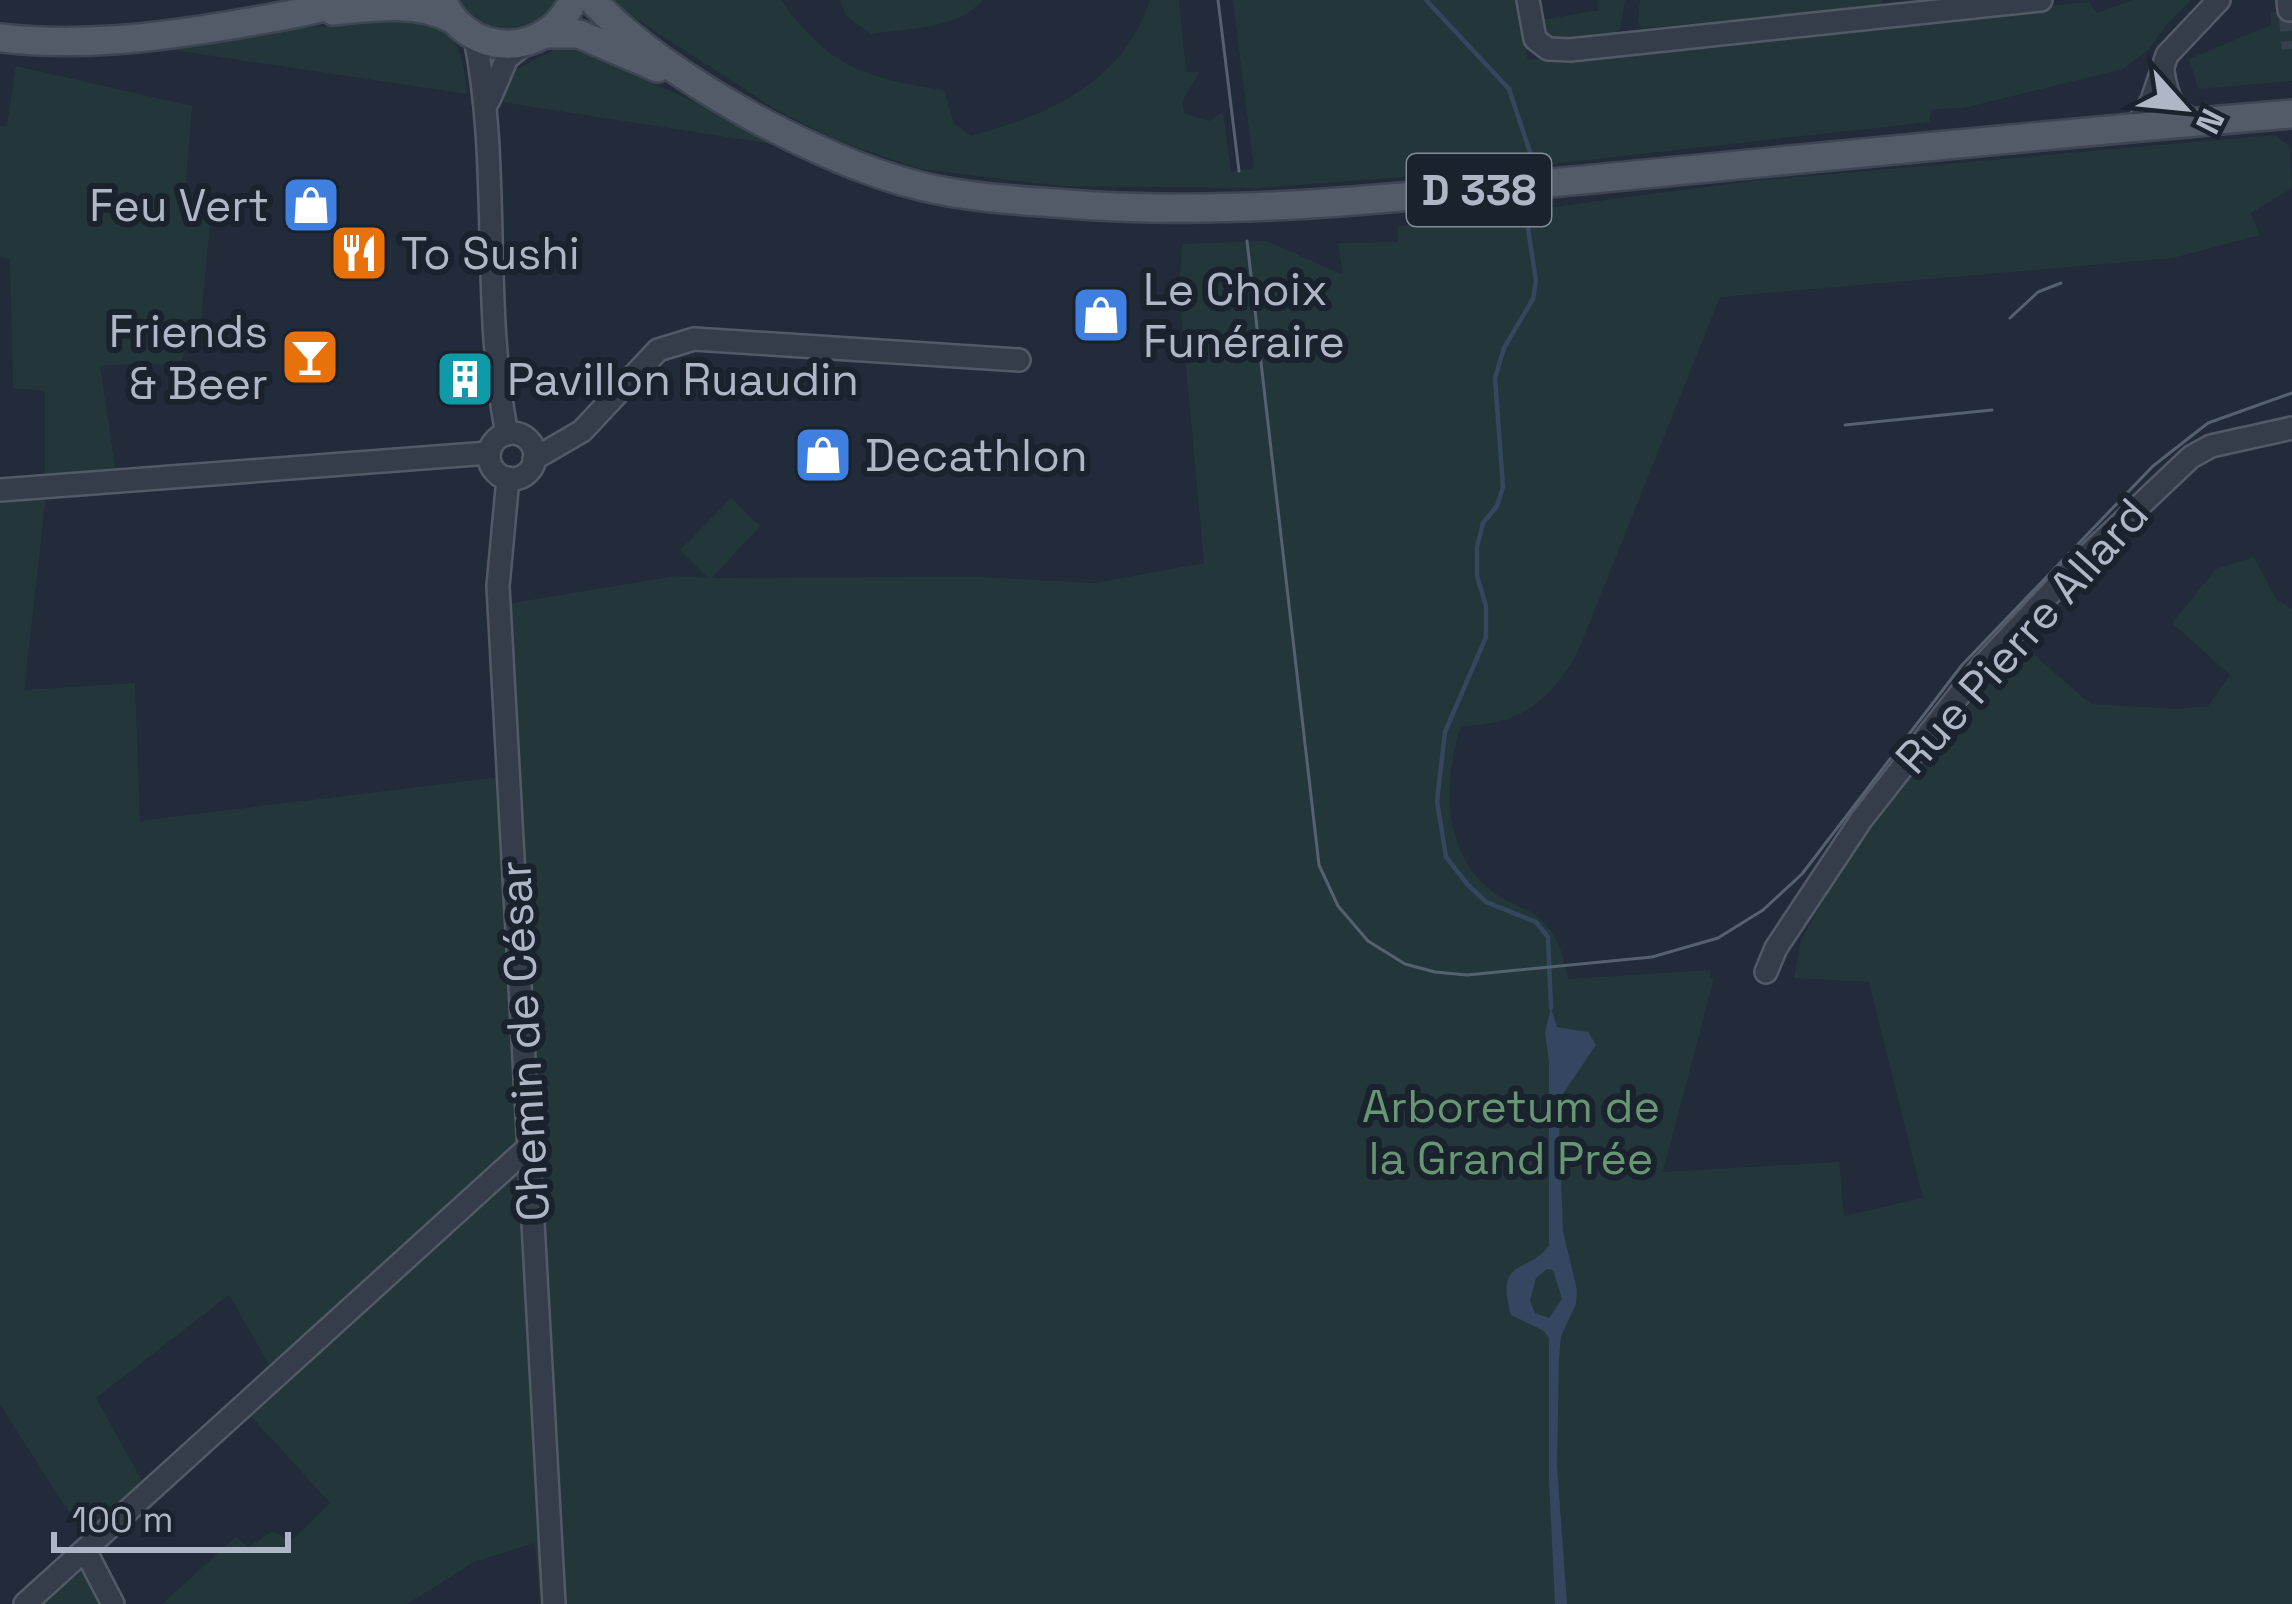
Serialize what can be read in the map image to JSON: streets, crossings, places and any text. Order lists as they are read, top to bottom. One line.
{"streets":{"main road":["D 338"],"street":["Rue Pierre Allard","Chemin de César"]},"parks":["Arboretum de la Grand Prée"],"places":{"shop":["Feu Vert","Le Choix Funéraire","Decathlon"],"restaurant":["To Sushi"],"bar":["Friends & Beer"],"building":["Pavillon Ruaudin"]},"scale_bar":"100 m","north":"bottom right"}
